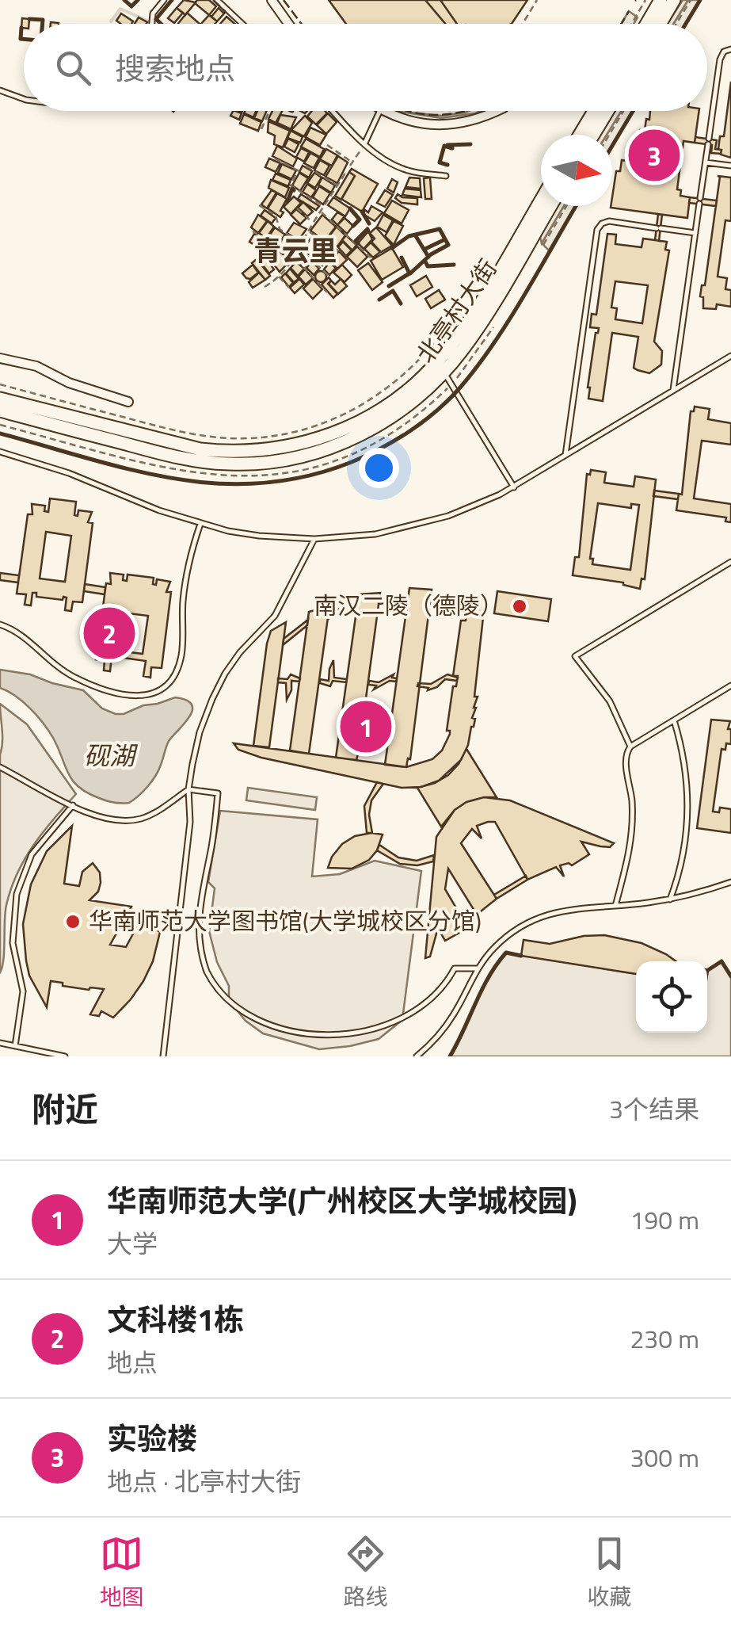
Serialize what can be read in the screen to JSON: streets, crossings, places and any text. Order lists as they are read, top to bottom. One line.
{"streets":{"main road":["北亭村大街"]},"districts":["青云里"],"water":["砚湖"],"places":["南汉二陵（德陵）","华南师范大学图书馆(大学城校区分馆)"],"north":"right","page":{"search":"搜索地点","pins":["3","2","1"],"heading":["附近","3个结果"],"list":[{"mark":"1","name":"华南师范大学(广州校区大学城校园)","note":"大学","value":"190 m"},{"mark":"2","name":"文科楼1栋","note":"地点","value":"230 m"},{"mark":"3","name":"实验楼","note":"地点 · 北亭村大街","value":"300 m"}],"nav":["地图","路线","收藏"]}}
